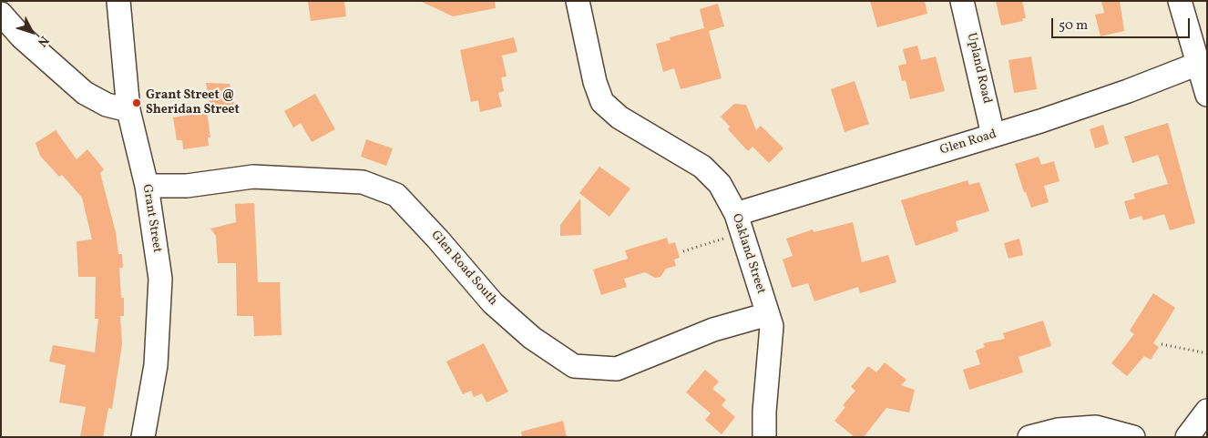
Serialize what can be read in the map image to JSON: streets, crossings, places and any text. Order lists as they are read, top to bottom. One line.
{"streets":{"street":["Upland Road","Glen Road","Grant Street","Oakland Street","Glen Road South"]},"crossings":[["Upland Road","Glen Road"],["Glen Road","Oakland Street"],["Grant Street","Glen Road South"],["Oakland Street","Glen Road South"]],"places":["Grant Street @ Sheridan Street"],"scale_bar":"50 m","north":"bottom right"}
